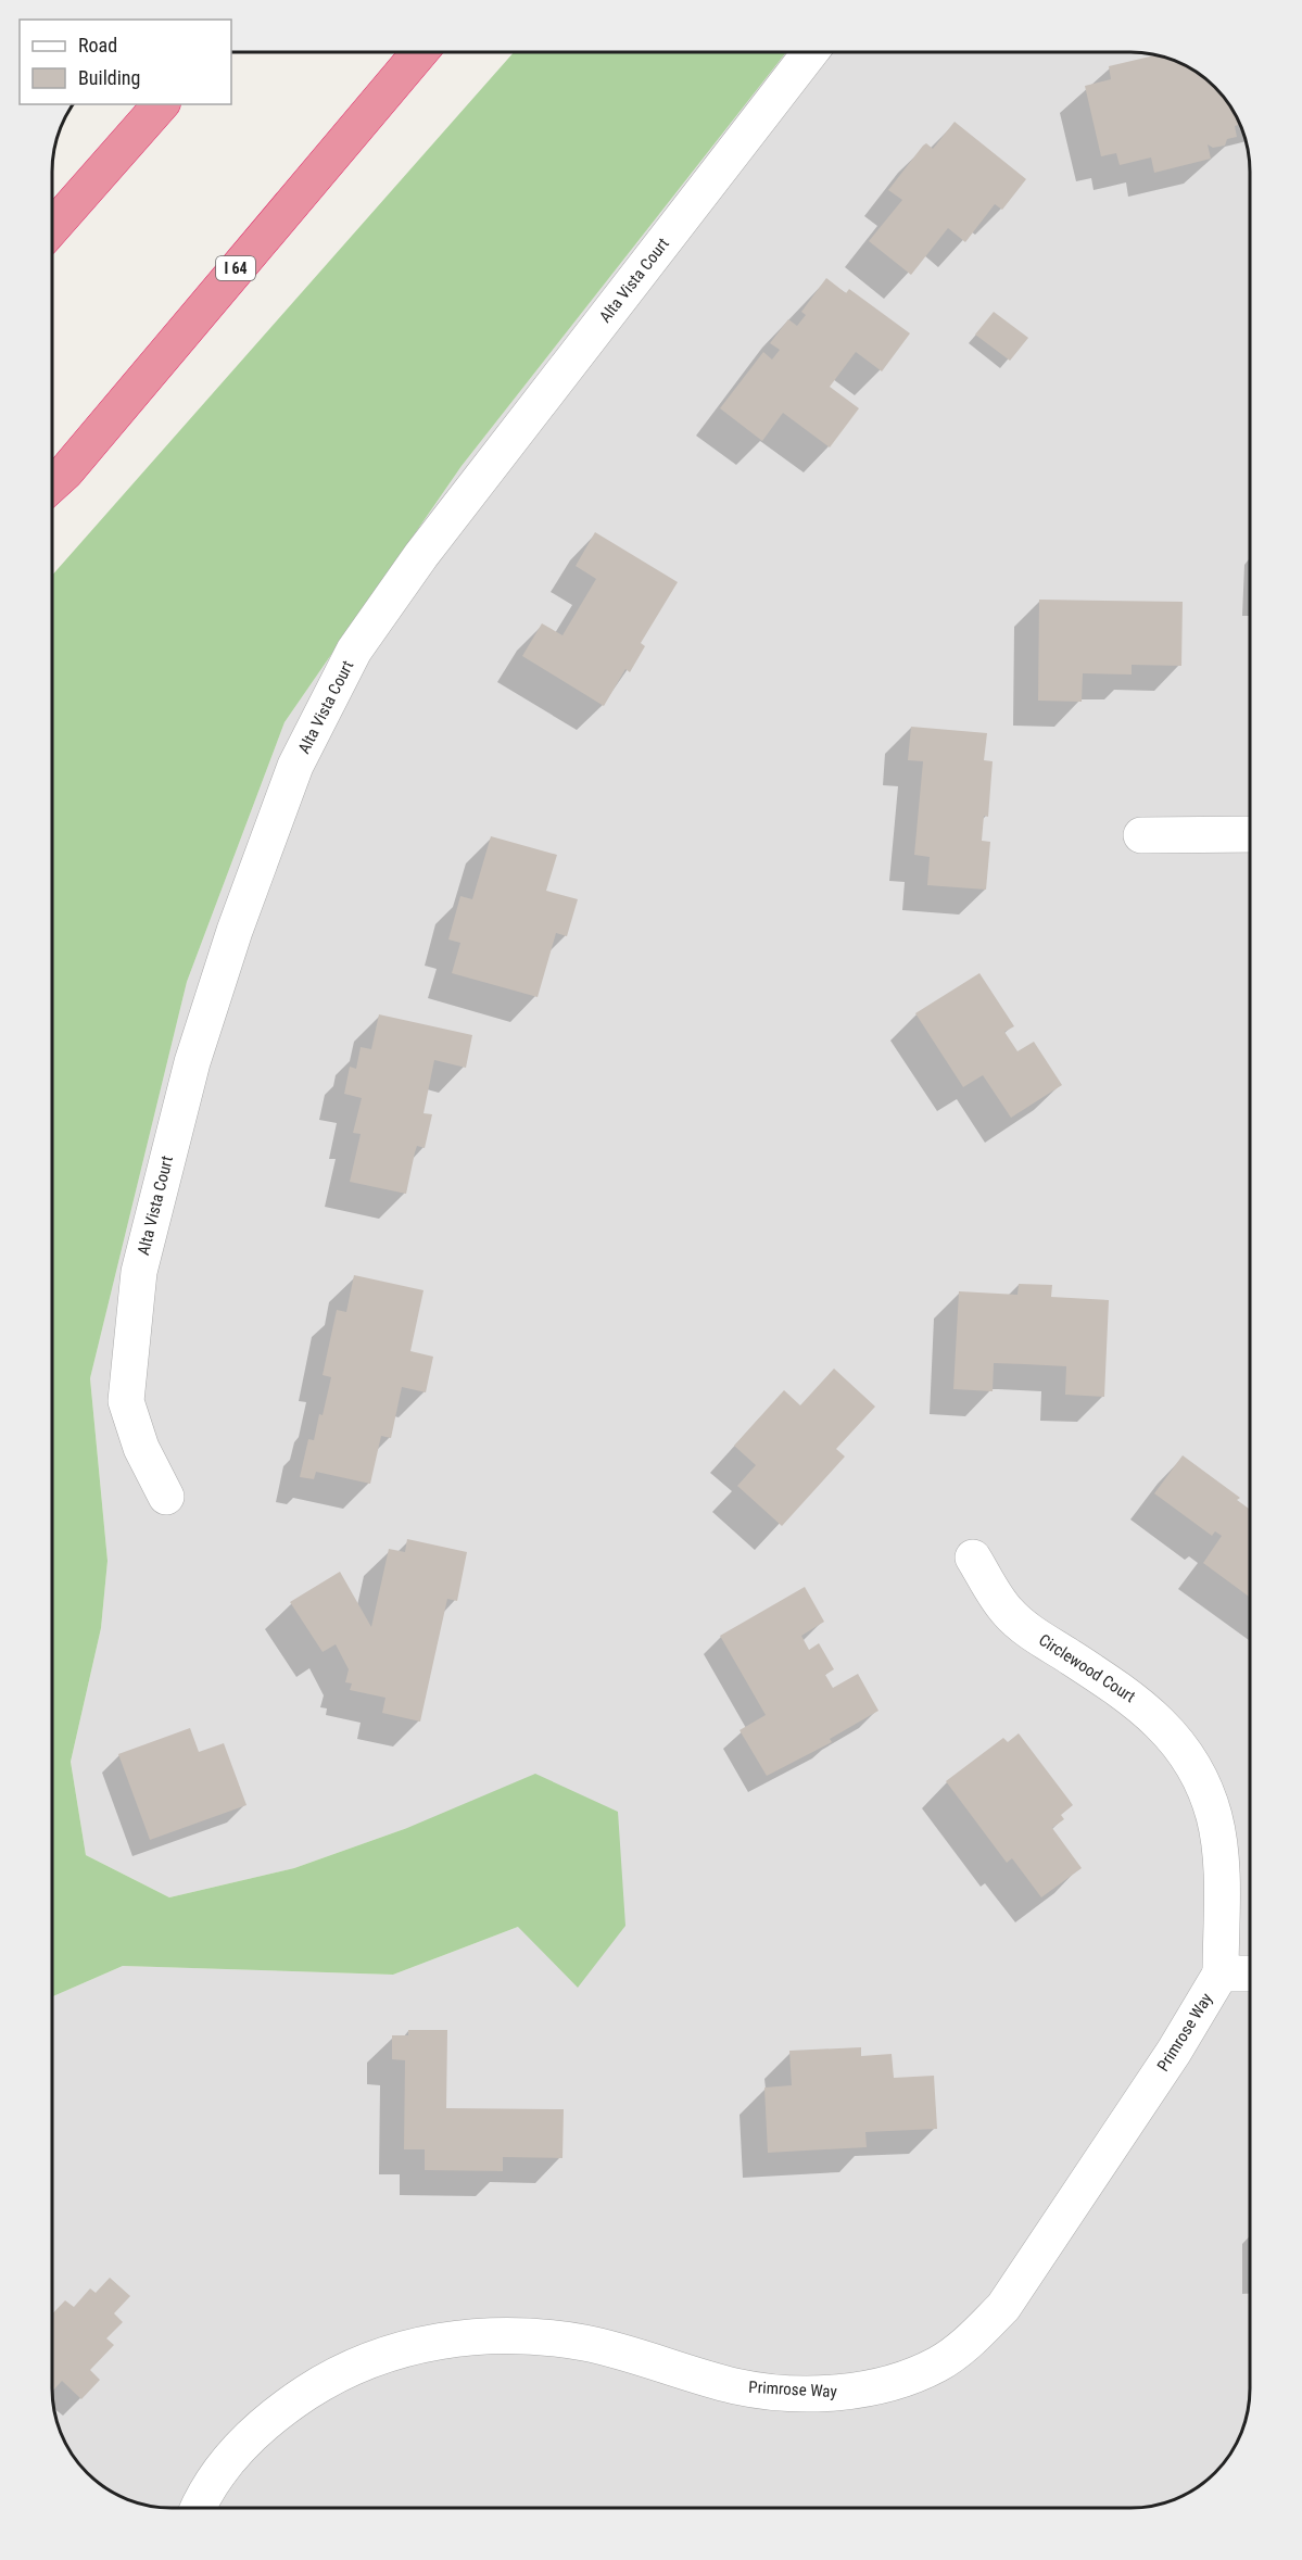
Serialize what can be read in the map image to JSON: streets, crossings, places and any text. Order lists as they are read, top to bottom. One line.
{"streets":{"highway":["I 64"],"street":["Alta Vista Court","Circlewood Court","Primrose Way"]},"crossings":[["Circlewood Court","Primrose Way"]],"legend":["Road","Building"]}
